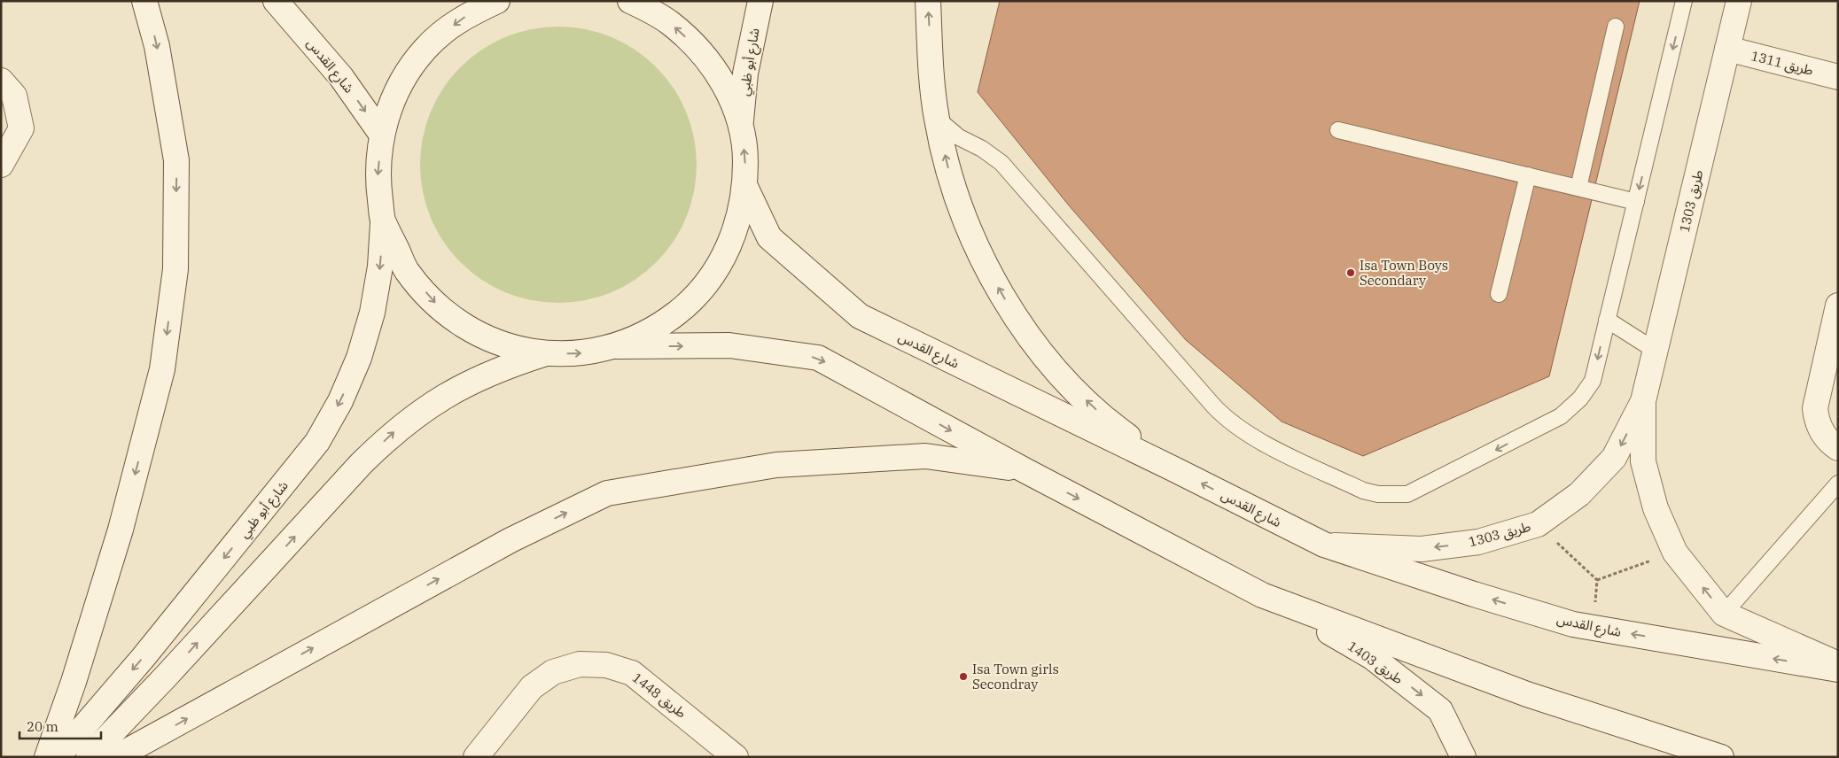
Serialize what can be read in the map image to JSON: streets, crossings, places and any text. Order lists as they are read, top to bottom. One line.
{"streets":{"main road":["شارع أبو ظبي","طريق 1311","شارع القدس","طريق 1303","طريق 1403","طريق 1448"]},"crossings":[["طريق 1311","طريق 1303"],["شارع القدس","طريق 1303"]],"places":["Isa Town Boys Secondary","Isa Town girls Secondray"],"scale_bar":"20 m"}
